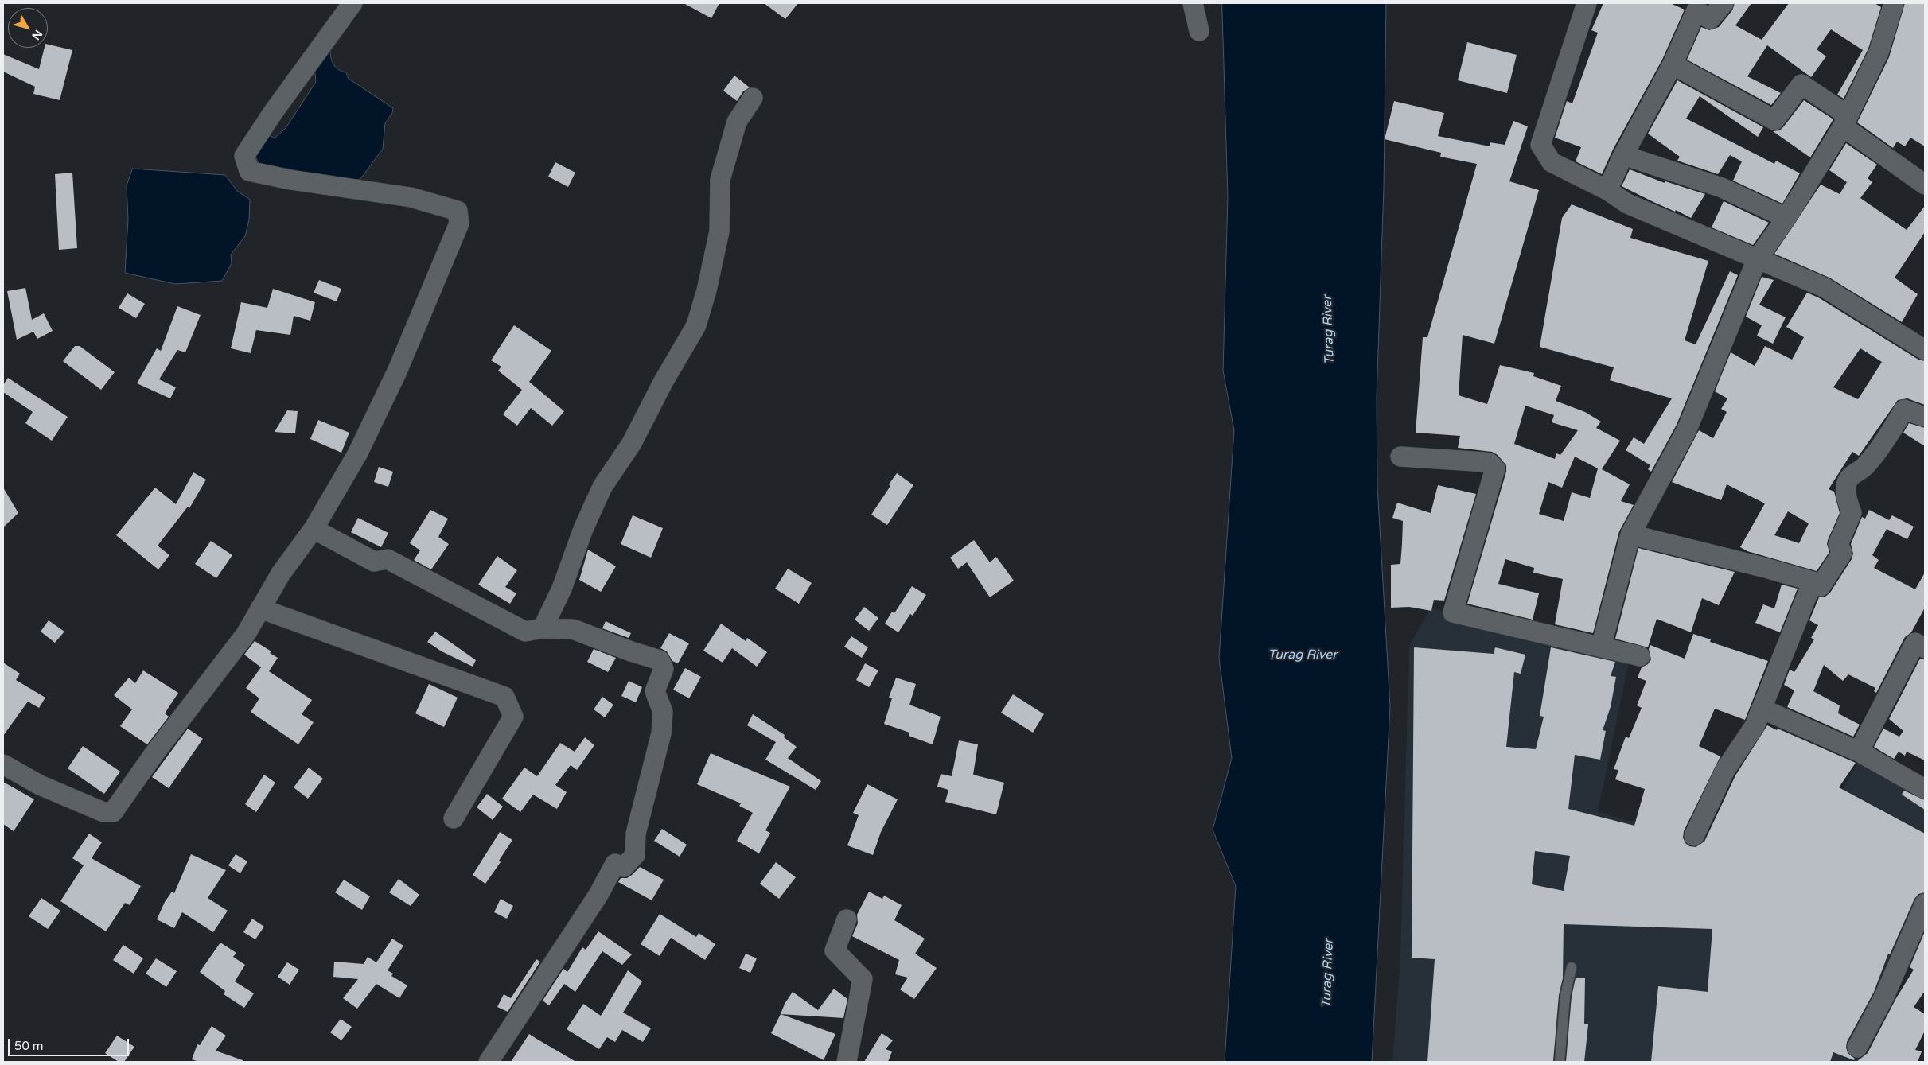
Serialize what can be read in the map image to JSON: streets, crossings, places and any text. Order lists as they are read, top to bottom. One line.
{"water":["Turag River"],"scale_bar":"50 m","north":"bottom right"}
